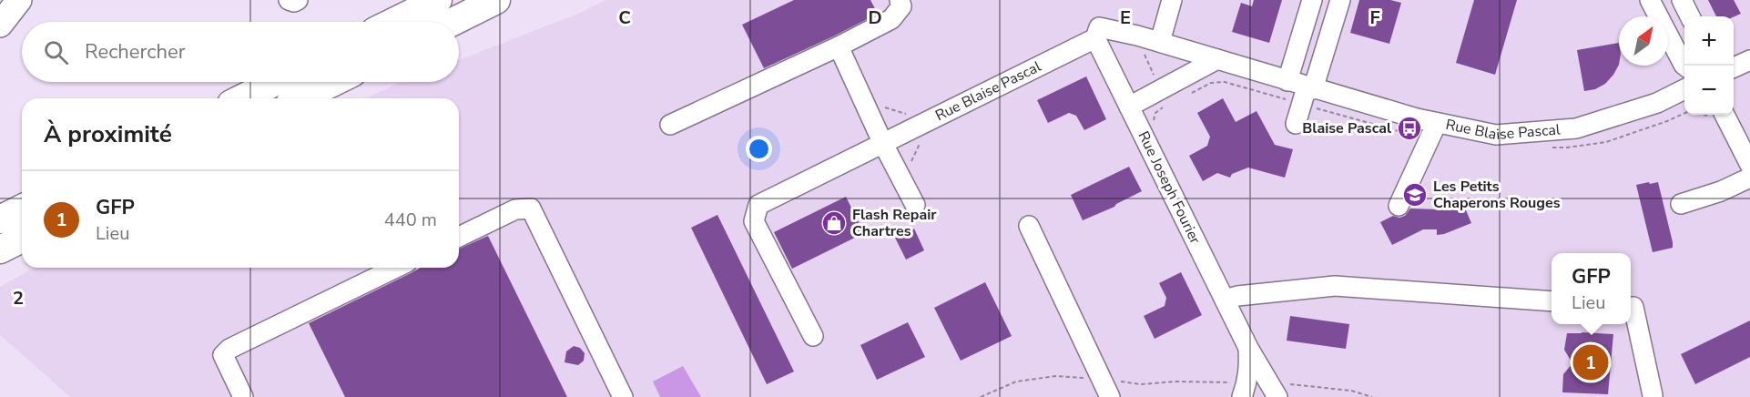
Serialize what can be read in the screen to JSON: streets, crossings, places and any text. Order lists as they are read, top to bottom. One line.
{"streets":{"street":["Rue Blaise Pascal","Rue Joseph Fourier"]},"crossings":[["Rue Blaise Pascal","Rue Joseph Fourier"]],"places":{"bus stop":["Blaise Pascal"],"school or university":["Les Petits Chaperons Rouges"],"shop":["Flash Repair Chartres"]},"north":"top right","page":{"map_buttons":["+","−"],"search":"Rechercher","heading":"À proximité","list":[{"mark":"1","name":"GFP","note":"Lieu","value":"440 m"}],"popup":["GFP","Lieu"],"pins":"1"},"grid":{"columns":["C","D","E","F"],"rows":["2"]}}
